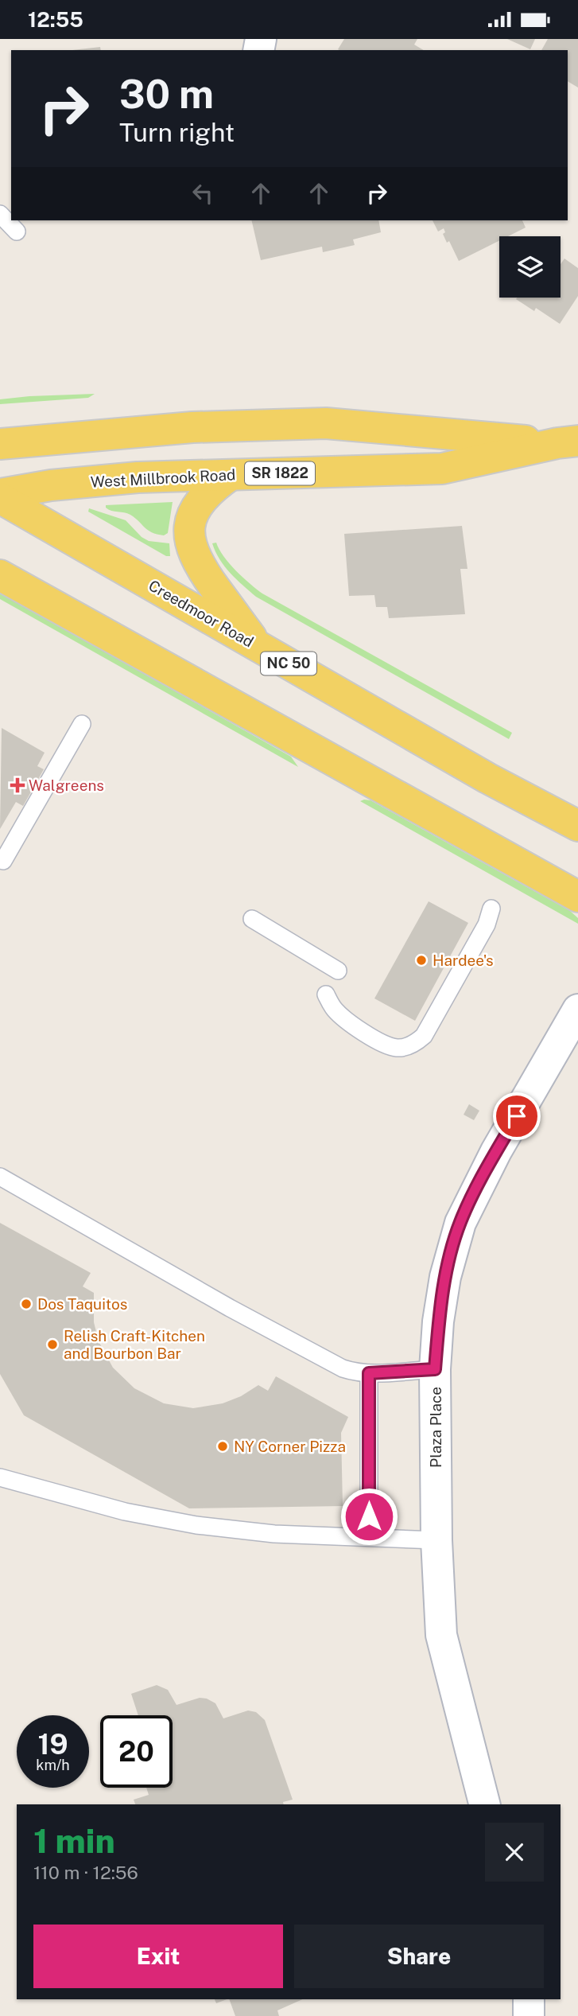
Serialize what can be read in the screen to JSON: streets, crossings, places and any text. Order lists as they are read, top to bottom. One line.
{"streets":{"main road":["SR 1822","West Millbrook Road","Creedmoor Road","NC 50"],"street":["Plaza Place"]},"places":{"health":["Walgreens"],"other":["Hardee's","Dos Taquitos","Relish Craft-Kitchen and Bourbon Bar","NY Corner Pizza"]},"page":{"status":"12:55","turn":["30 m","Turn right"],"speed":"19 km/h","limit":"20","heading":["1 min","110 m · 12:56"],"buttons":["Exit","Share"]}}
